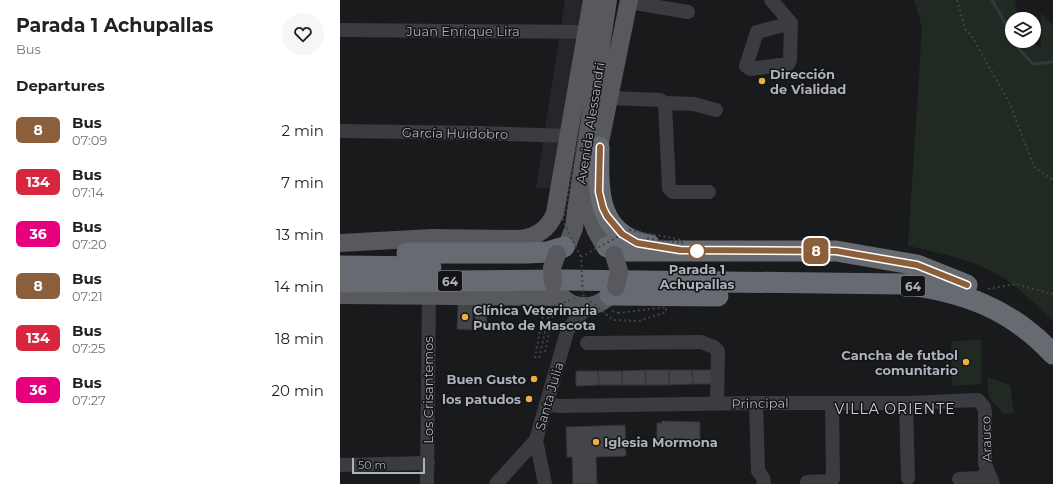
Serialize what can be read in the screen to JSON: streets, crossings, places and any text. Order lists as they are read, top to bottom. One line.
{"streets":{"highway":["64"],"main road":["Avenida Alessandri"],"street":["Juan Enrique Lira","García Huidobro","Los Crisantemos","Santa Julia","Principal","Arauco"]},"crossings":[["Juan Enrique Lira","Avenida Alessandri"],["Avenida Alessandri","García Huidobro"],["Avenida Alessandri","Santa Julia"],["Santa Julia","Principal"],["Principal","Arauco"]],"districts":["VILLA ORIENTE"],"places":["Dirección de Vialidad","Parada 1 Achupallas","Clínica Veterinaria Punto de Mascota","Cancha de futbol comunitario","Buen Gusto","los patudos","Iglesia Mormona"],"lines":["bus line 8"],"scale_bar":"50 m","page":{"heading":[["Parada 1 Achupallas","Bus"],"Departures"],"on_map":"8","list":[{"mark":"8","name":"Bus","note":"07:09","value":"2 min"},{"mark":"134","name":"Bus","note":"07:14","value":"7 min"},{"mark":"36","name":"Bus","note":"07:20","value":"13 min"},{"mark":"8","name":"Bus","note":"07:21","value":"14 min"},{"mark":"134","name":"Bus","note":"07:25","value":"18 min"},{"mark":"36","name":"Bus","note":"07:27","value":"20 min"}],"scale":"50 m"}}
